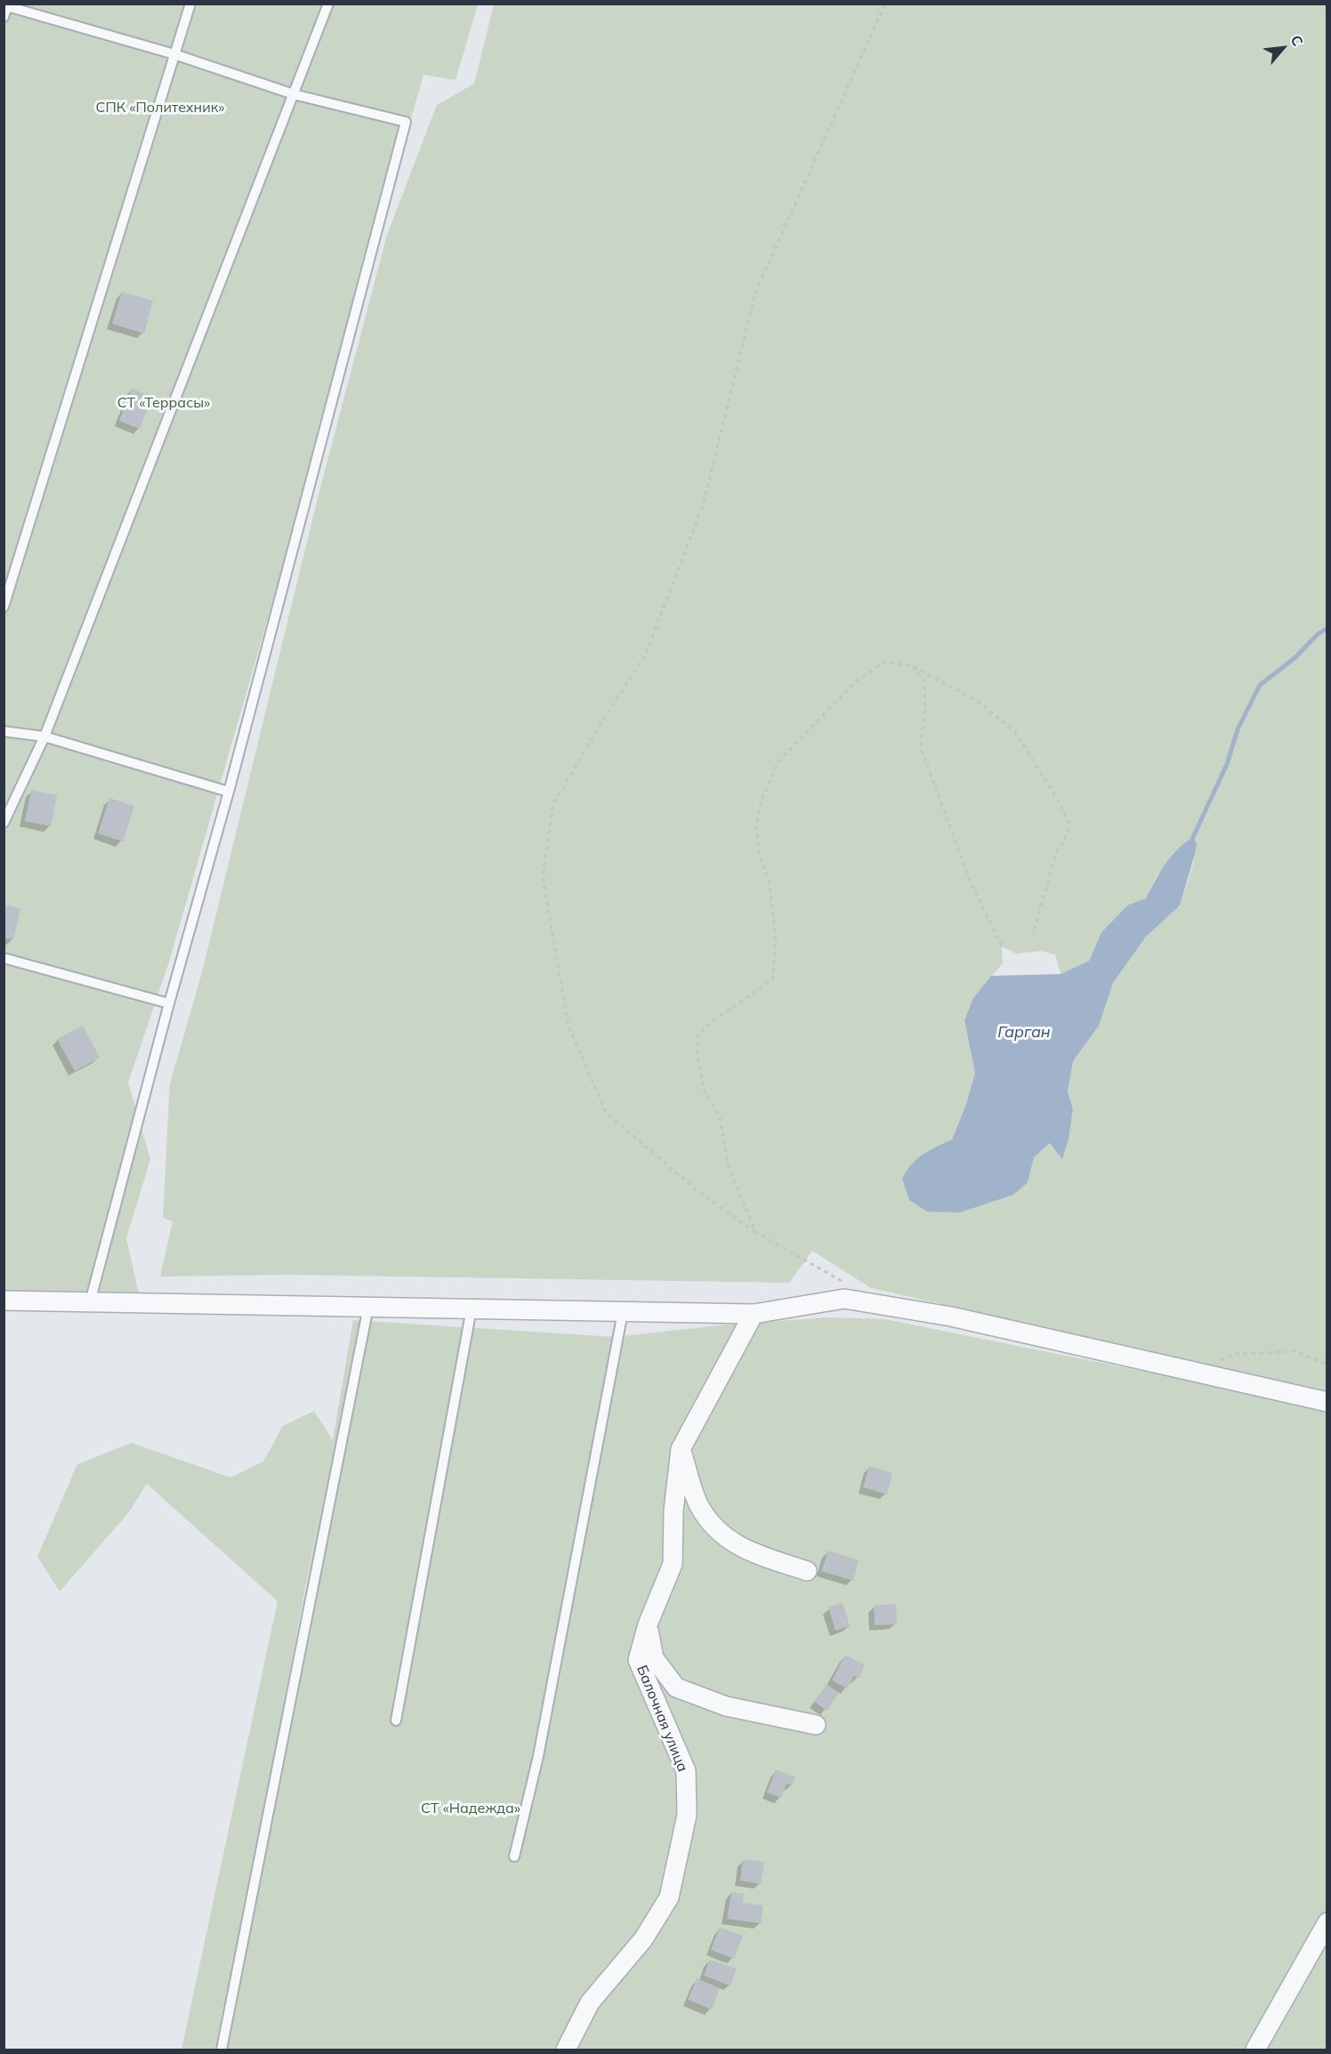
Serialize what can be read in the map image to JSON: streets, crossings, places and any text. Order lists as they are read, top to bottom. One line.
{"streets":{"street":["Балочная улица"]},"water":["Гарган"],"parks":["СПК «Политехник»","СТ «Террасы»","СТ «Надежда»"],"north":"top right"}
